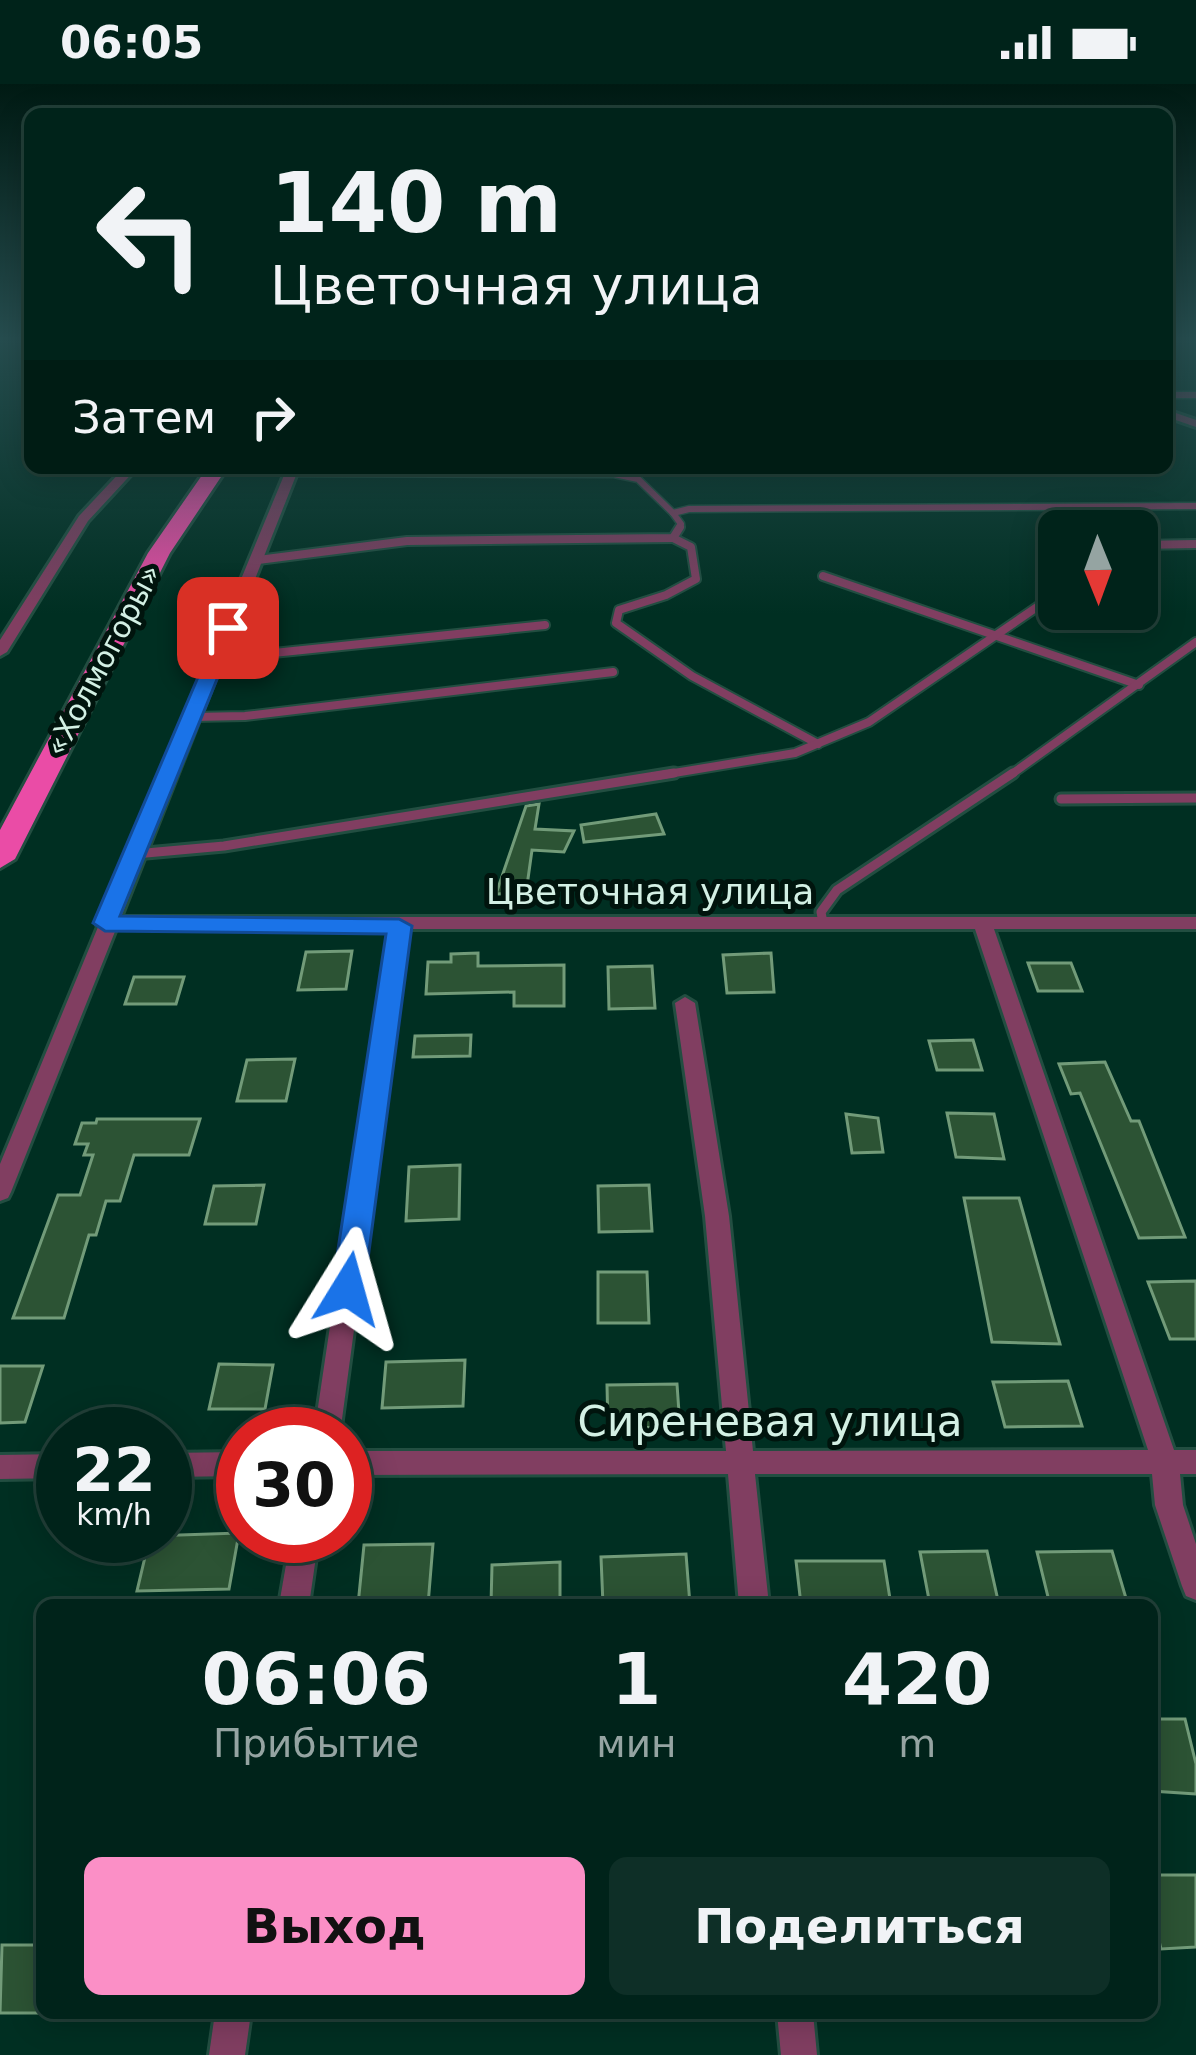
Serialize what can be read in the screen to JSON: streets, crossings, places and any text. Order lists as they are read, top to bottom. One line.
{"streets":{"highway":["«Холмогоры»"],"street":["Цветочная улица","Сиреневая улица"]},"north":"bottom","page":{"status":"06:05","turn":["140 m","Цветочная улица"],"then":"Затем","speed":"22 km/h","limit":"30","eta":["06:06","Прибытие","1","мин","420","m"],"buttons":["Выход","Поделиться"]}}
